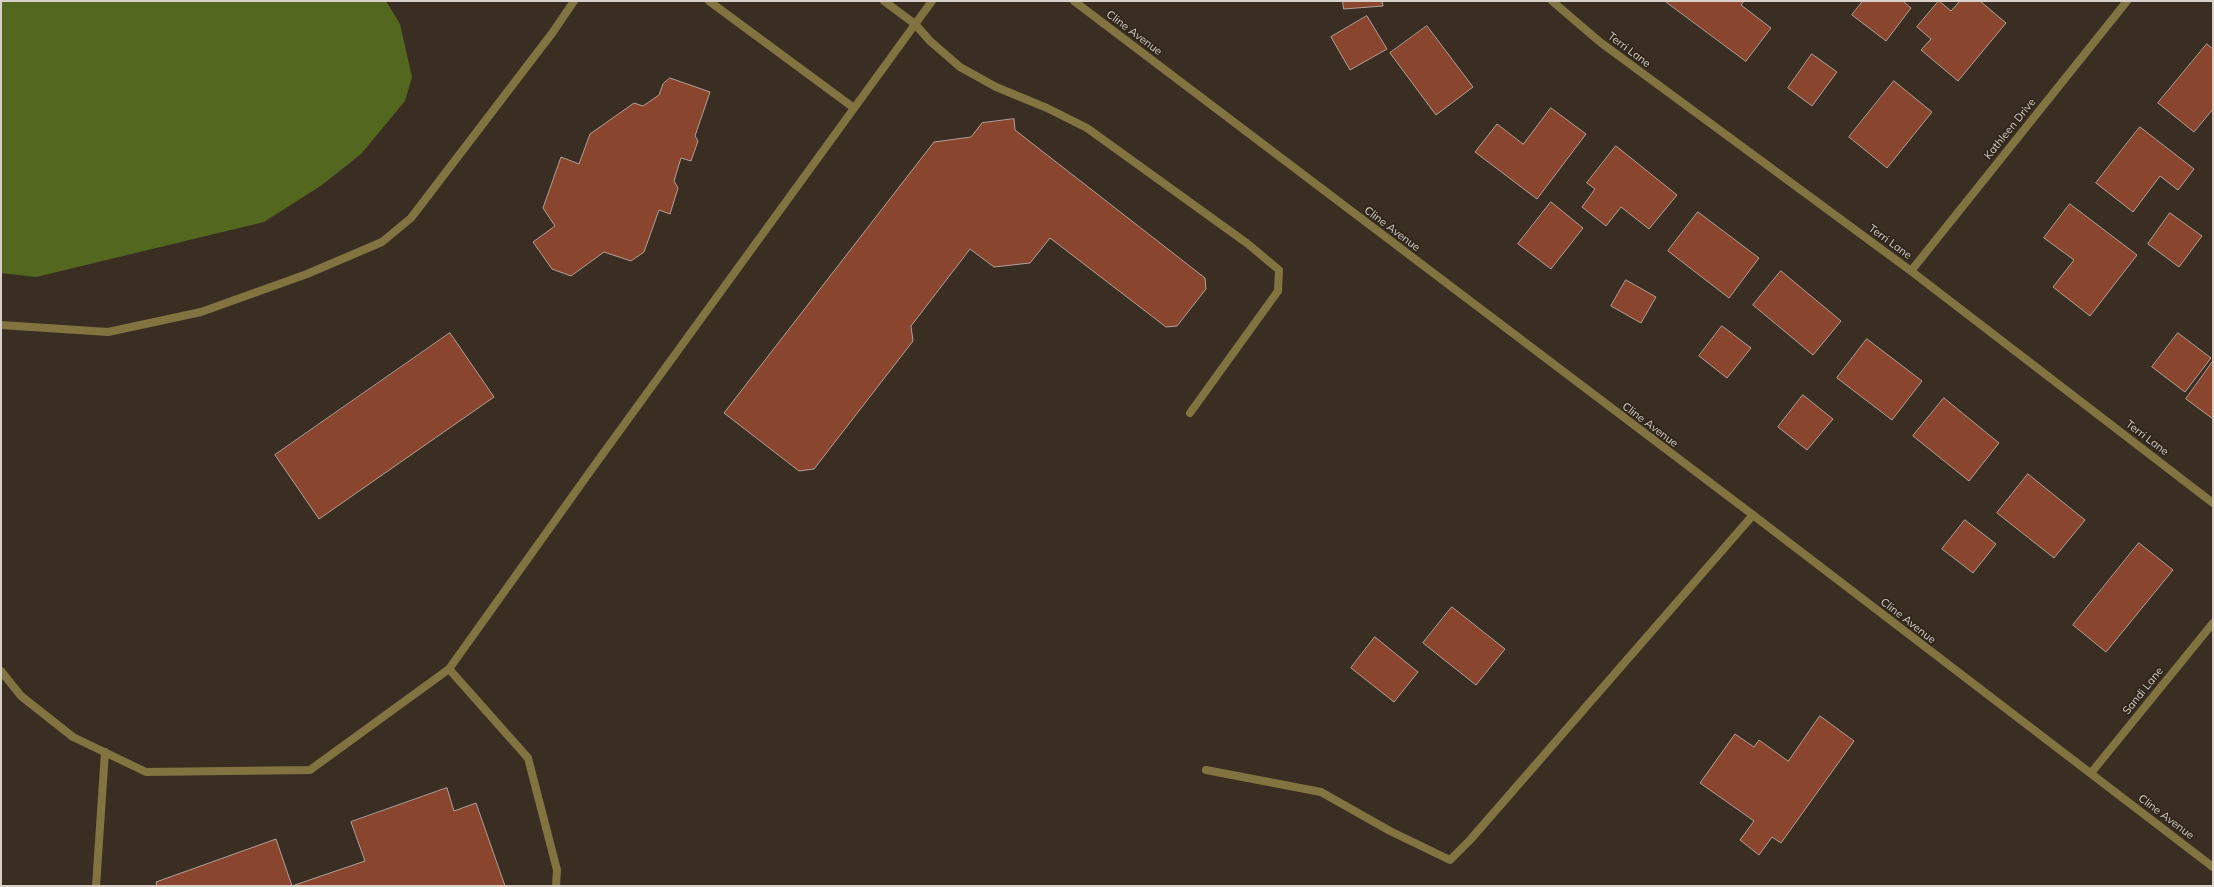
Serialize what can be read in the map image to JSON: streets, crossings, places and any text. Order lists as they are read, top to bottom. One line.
{"streets":{"street":["Cline Avenue","Terri Lane","Kathleen Drive","Sandi Lane"]},"crossings":[["Cline Avenue","Sandi Lane"],["Terri Lane","Kathleen Drive"]]}
